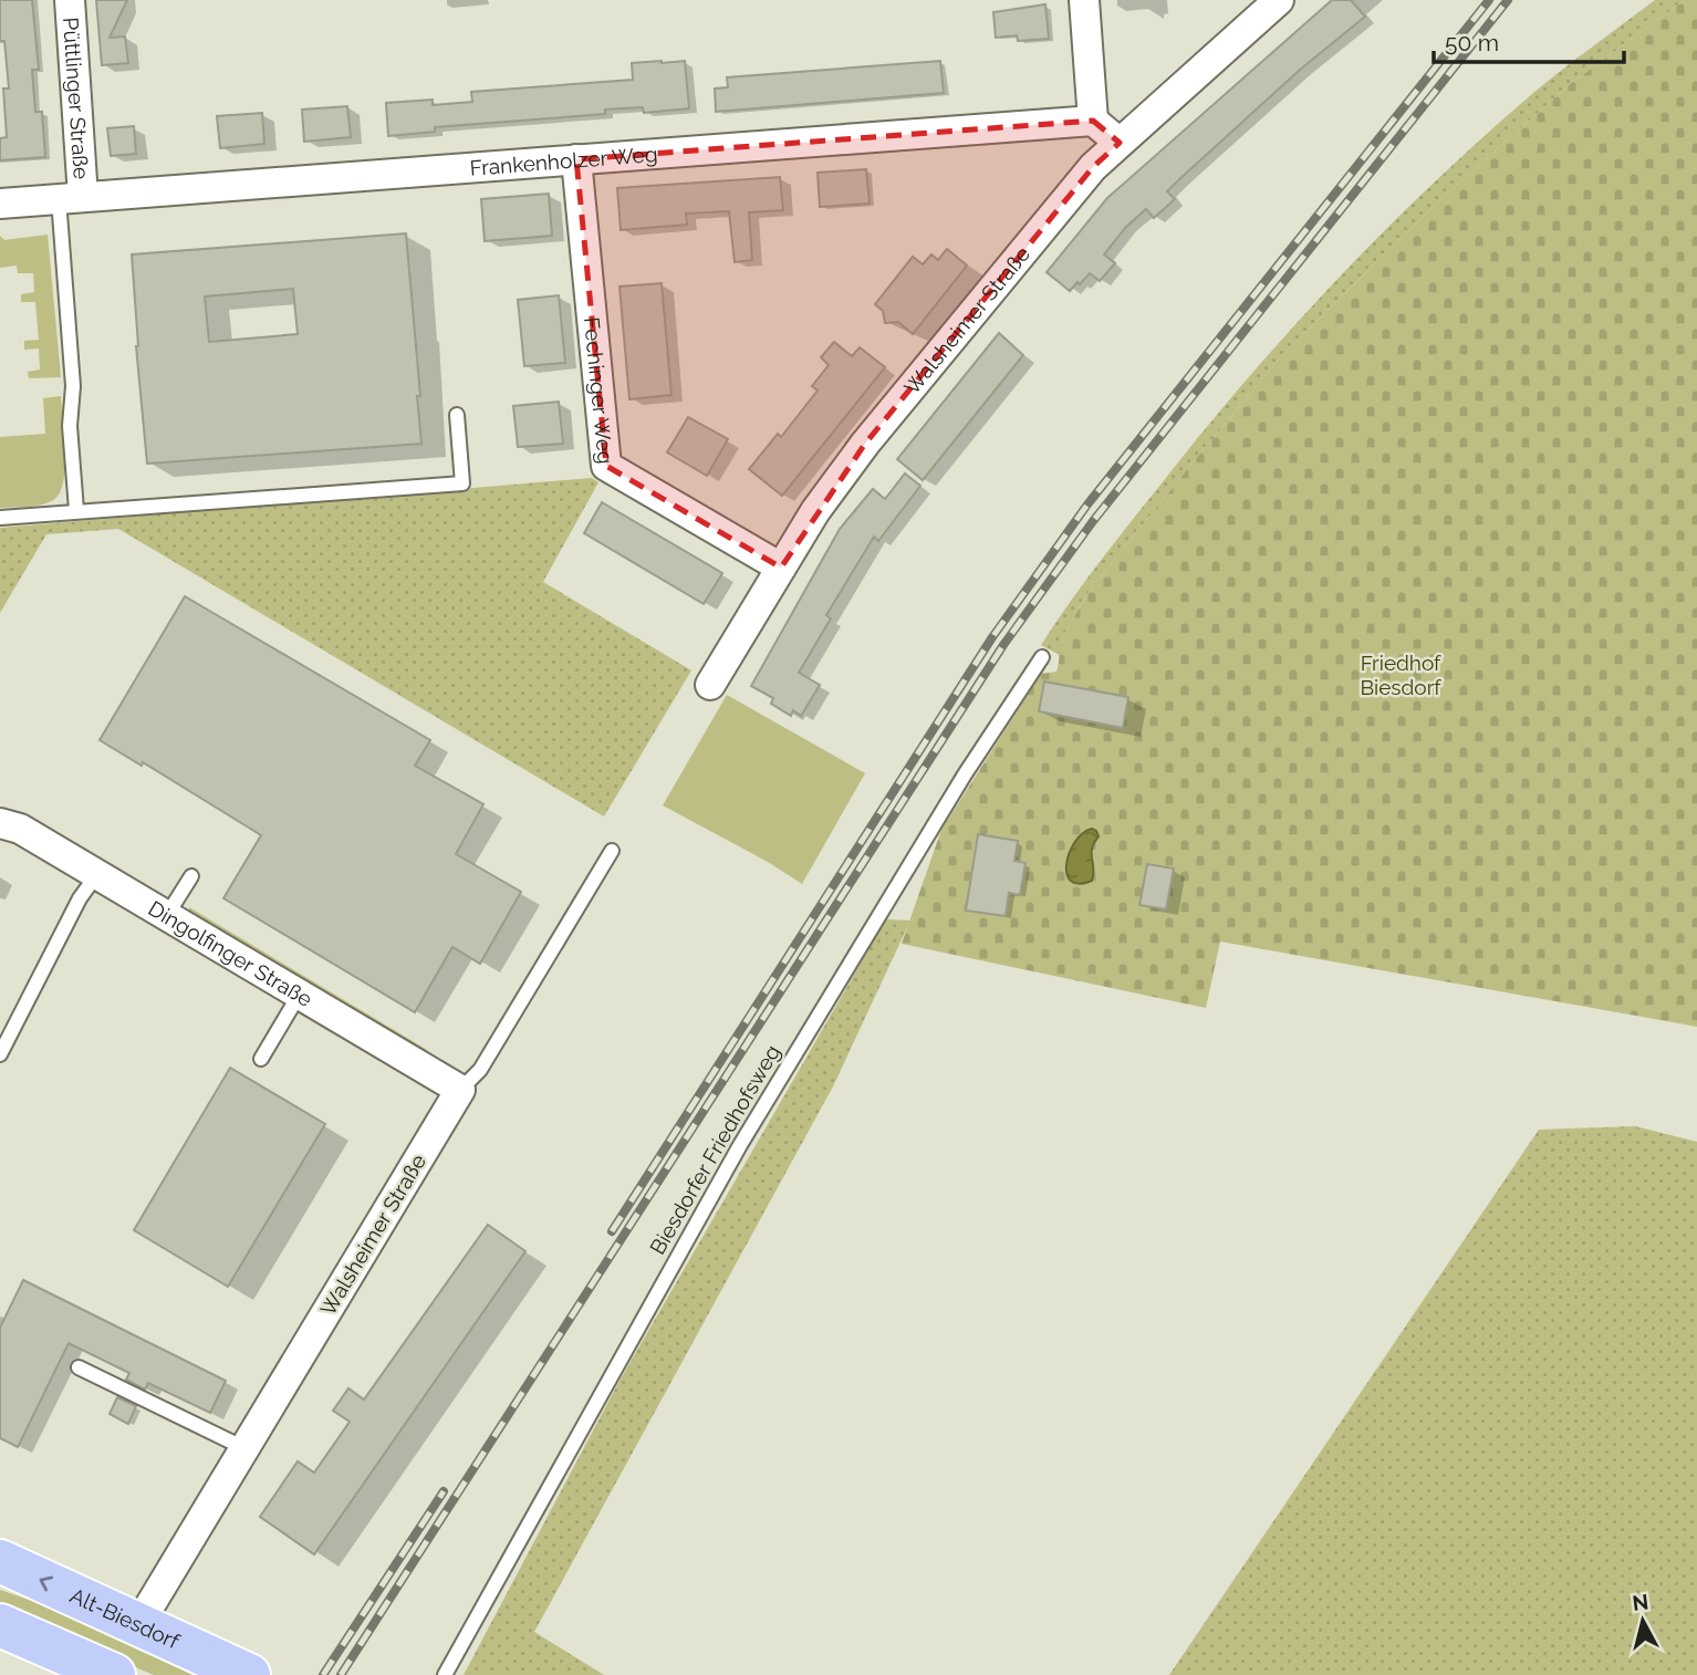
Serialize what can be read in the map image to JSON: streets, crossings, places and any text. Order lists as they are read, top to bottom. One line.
{"streets":{"main road":["Alt-Biesdorf"],"street":["Püttlinger Straße","Frankenholzer Weg","Walsheimer Straße","Fechinger Weg","Dingolfinger Straße"],"lane":["Biesdorfer Friedhofsweg"]},"crossings":[["Püttlinger Straße","Frankenholzer Weg"],["Frankenholzer Weg","Fechinger Weg"],["Walsheimer Straße","Fechinger Weg"],["Walsheimer Straße","Dingolfinger Straße"],["Walsheimer Straße","Alt-Biesdorf"]],"parks":["Friedhof Biesdorf"],"scale_bar":"50 m","north":"top"}
